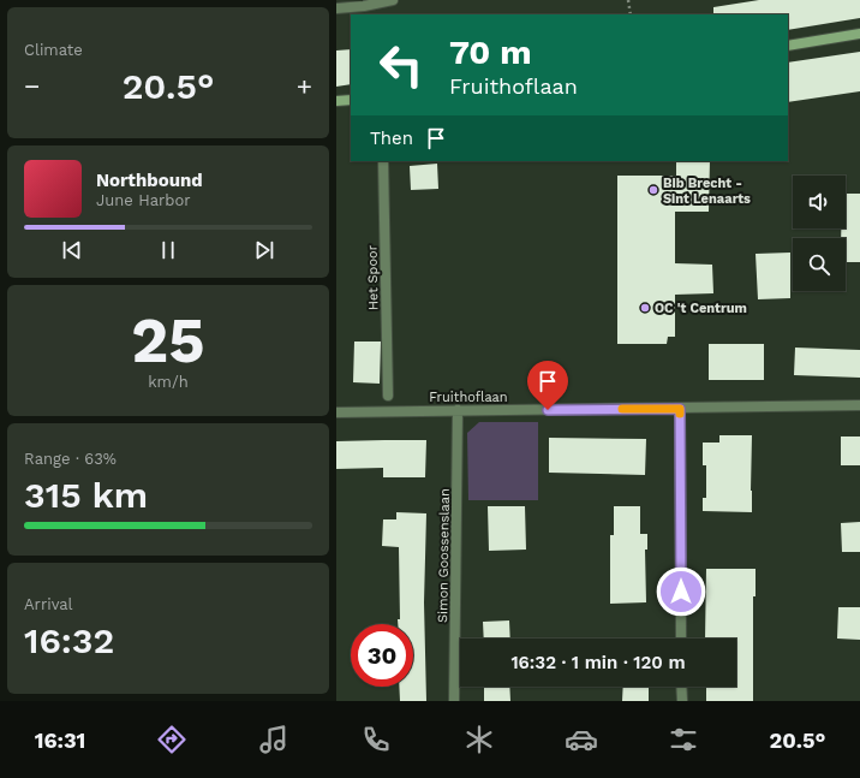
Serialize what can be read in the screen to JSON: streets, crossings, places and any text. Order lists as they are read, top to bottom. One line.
{"streets":{"street":["Het Spoor","Fruithoflaan","Simon Goossenslaan"]},"crossings":[["Fruithoflaan","Simon Goossenslaan"]],"places":["Bib Brecht - Sint Lenaarts","OC 't Centrum"],"page":{"tile":["Climate",["25","km/h"],["Range · 63%","315 km"],["Arrival","16:32"]],"turn":["70 m","Fruithoflaan"],"heat":["−","20.5°","+"],"then":"Then","song":["Northbound","June Harbor"],"limit":"30","trip":"16:32 · 1 min · 120 m","tabs":["16:31","20.5°"]}}
